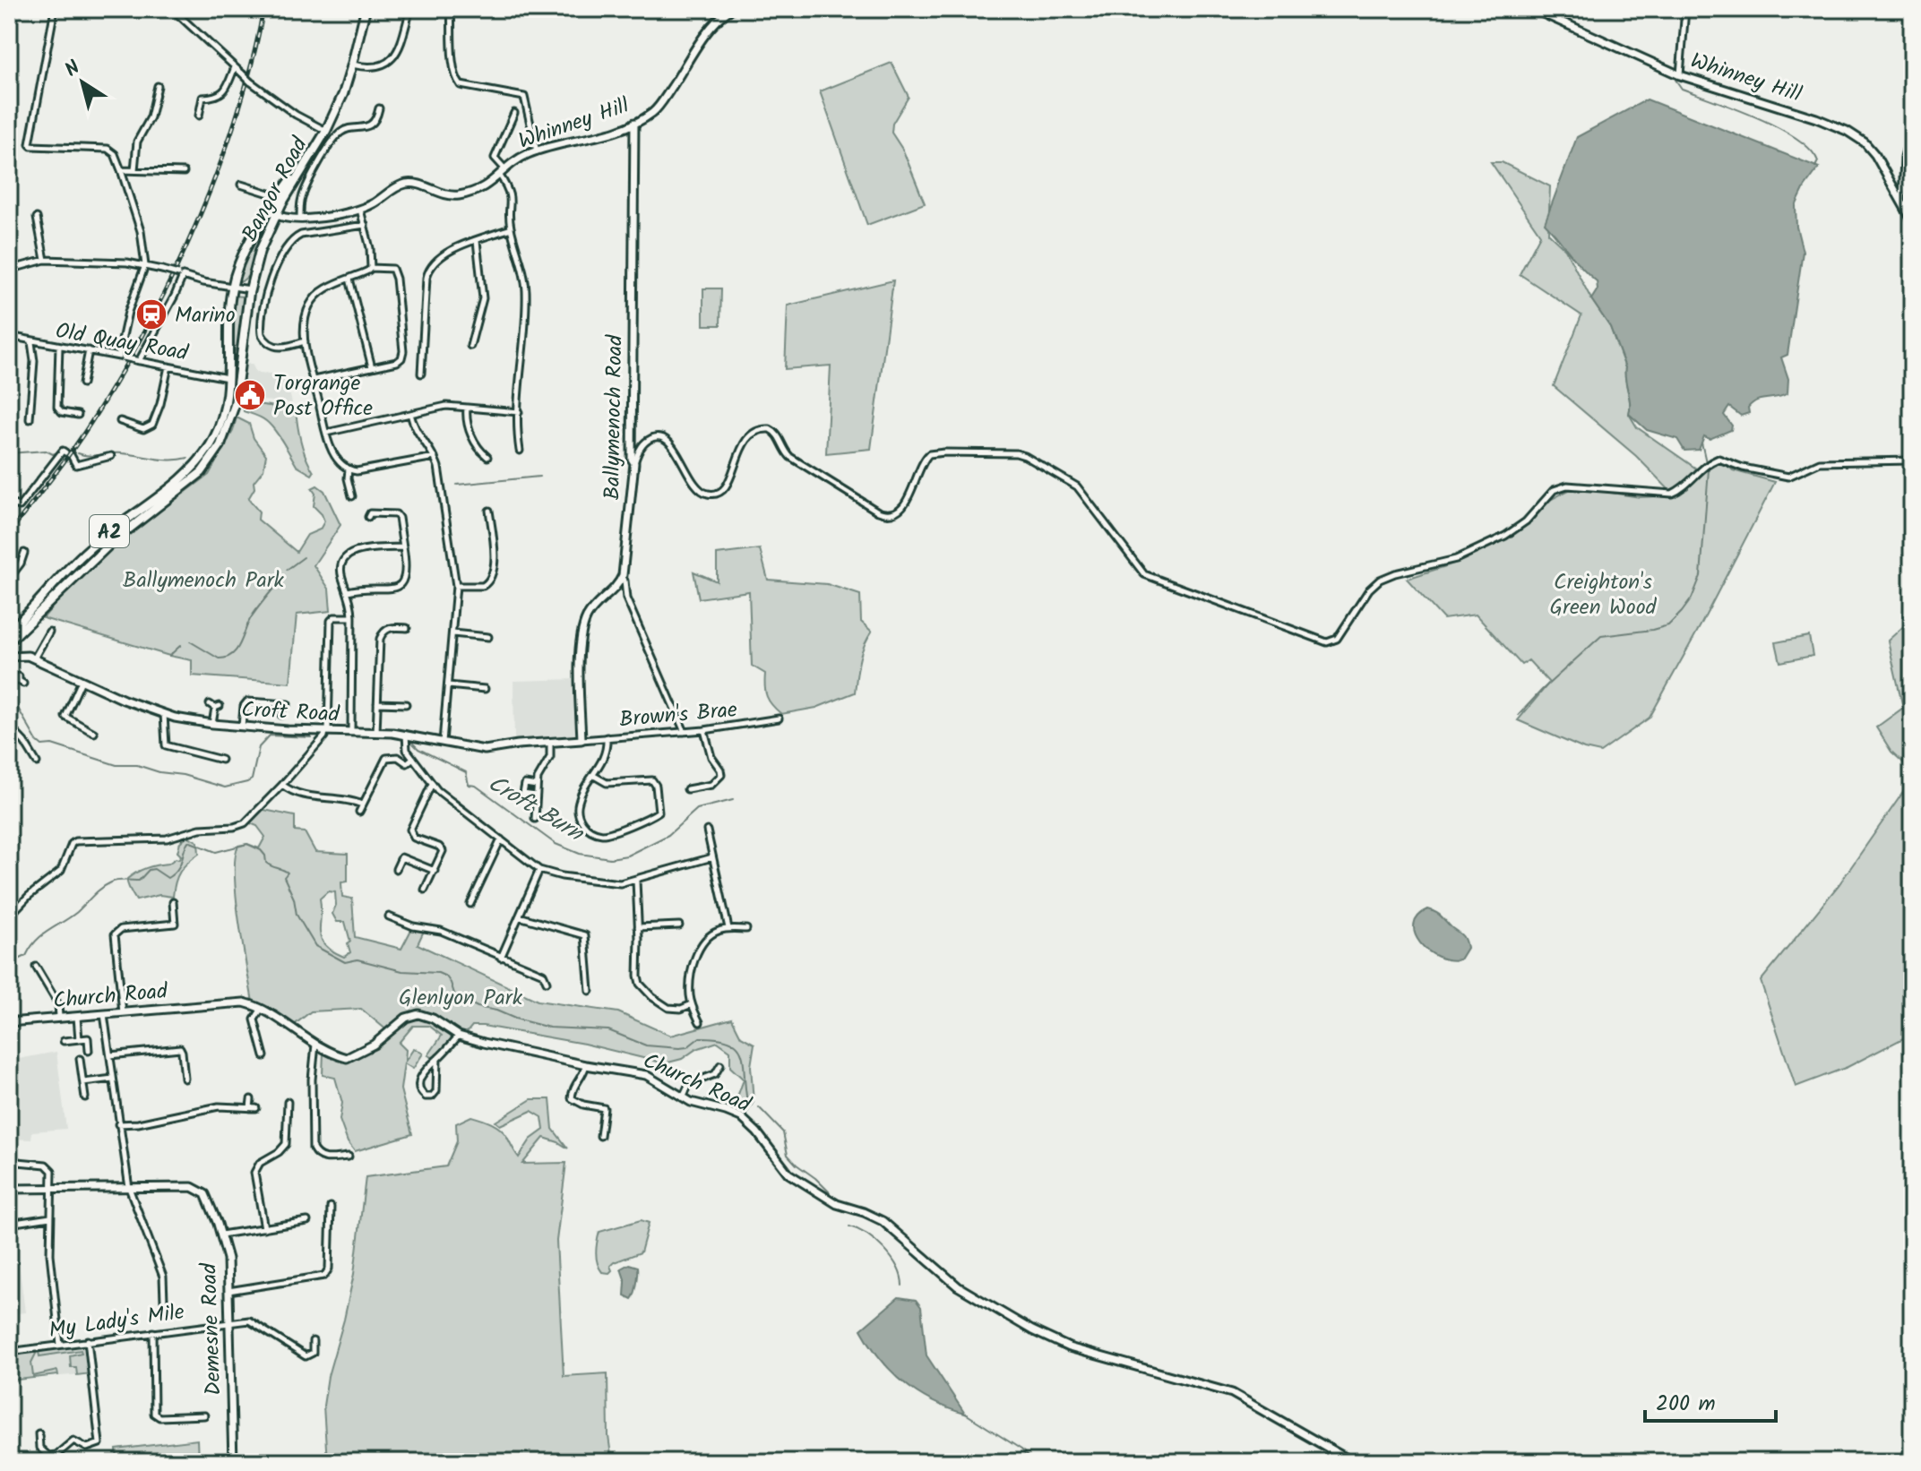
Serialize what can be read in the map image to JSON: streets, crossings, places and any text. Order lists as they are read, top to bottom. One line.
{"streets":{"highway":["Bangor Road","A2"],"street":["Whinney Hill","Old Quay Road","Ballymenoch Road","Croft Road","Brown's Brae","Church Road","My Lady's Mile","Demesne Road"]},"crossings":[["Whinney Hill","Bangor Road"],["Whinney Hill","Ballymenoch Road"],["Whinney Hill","A2"],["Bangor Road","A2"],["Old Quay Road","A2"],["Croft Road","Brown's Brae"],["My Lady's Mile","Demesne Road"]],"water":["Croft Burn"],"parks":["Ballymenoch Park","Creighton's Green Wood","Glenlyon Park"],"places":{"station":["Marino"],"public building":["Torgrange Post Office"]},"scale_bar":"200 m","north":"top left"}
